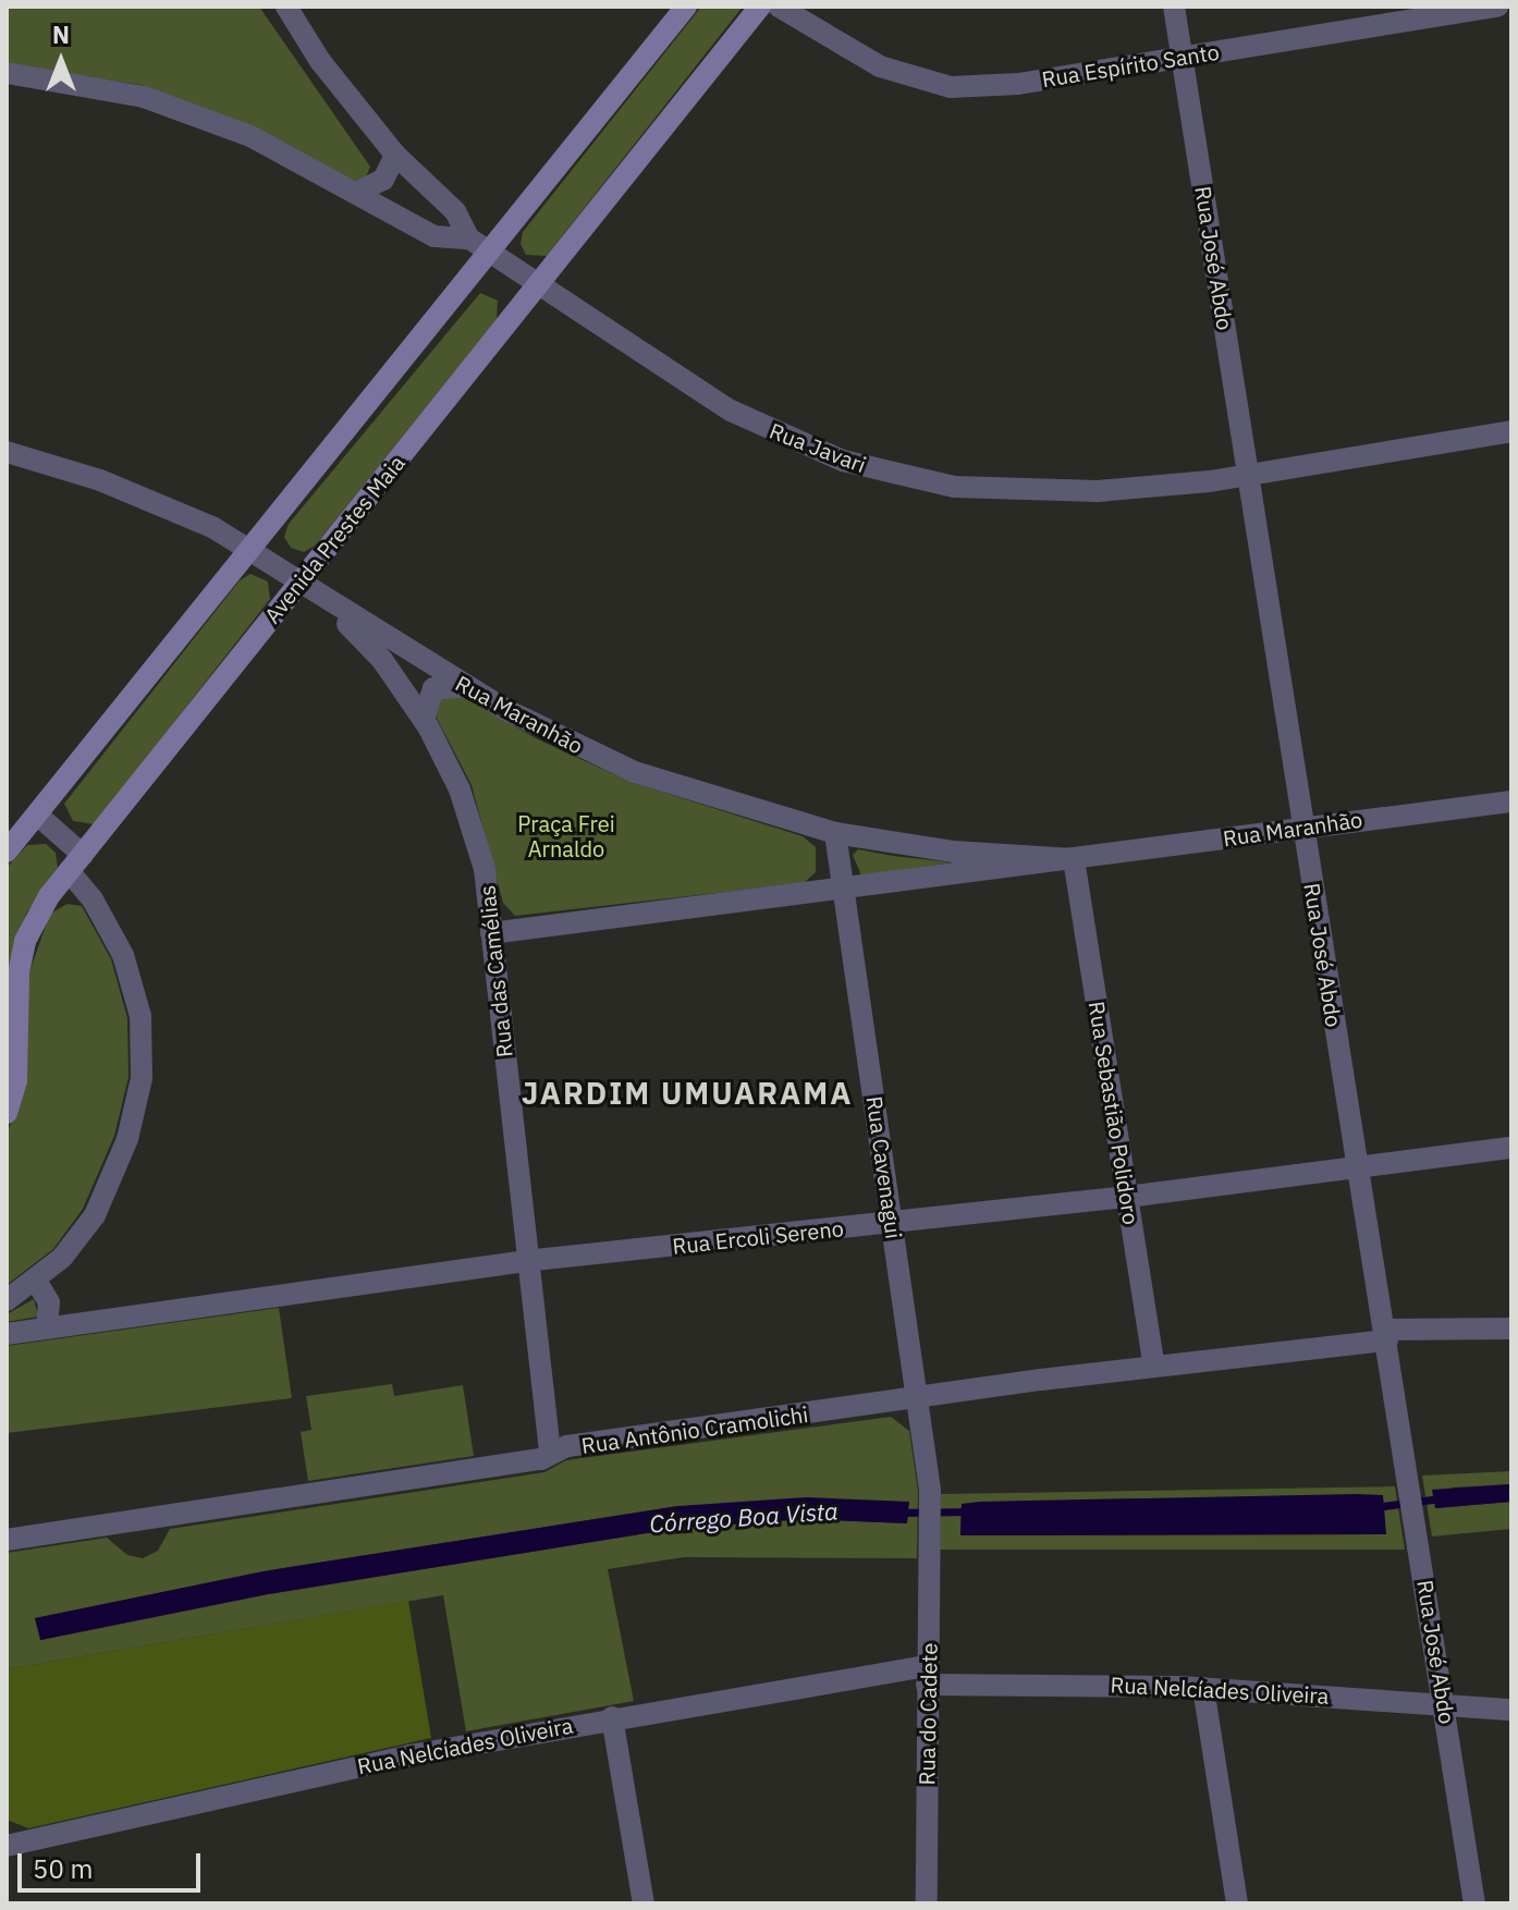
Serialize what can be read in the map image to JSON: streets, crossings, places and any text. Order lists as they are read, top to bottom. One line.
{"streets":{"street":["Rua Espírito Santo","Rua José Abdo","Rua Javari","Avenida Prestes Maia","Rua Maranhão","Rua das Camélias","Rua Sebastião Polidoro","Rua Cavenagui","Rua Ercoli Sereno","Rua Antônio Cramolichi","Rua Nelcíades Oliveira","Rua do Cadete"]},"crossings":[["Rua Espírito Santo","Rua José Abdo"],["Rua José Abdo","Rua Javari"],["Rua José Abdo","Rua Maranhão"],["Rua José Abdo","Rua Ercoli Sereno"],["Rua José Abdo","Rua Antônio Cramolichi"],["Rua José Abdo","Rua Nelcíades Oliveira"],["Rua Javari","Avenida Prestes Maia"],["Avenida Prestes Maia","Rua Maranhão"],["Avenida Prestes Maia","Rua das Camélias"],["Rua Maranhão","Rua das Camélias"],["Rua Maranhão","Rua Sebastião Polidoro"],["Rua Maranhão","Rua Cavenagui"],["Rua das Camélias","Rua Ercoli Sereno"],["Rua das Camélias","Rua Antônio Cramolichi"],["Rua Sebastião Polidoro","Rua Ercoli Sereno"],["Rua Sebastião Polidoro","Rua Antônio Cramolichi"],["Rua Cavenagui","Rua Ercoli Sereno"],["Rua Cavenagui","Rua Antônio Cramolichi"],["Rua Cavenagui","Rua do Cadete"],["Rua Nelcíades Oliveira","Rua do Cadete"]],"districts":["JARDIM UMUARAMA"],"water":["Córrego Boa Vista"],"parks":["Praça Frei Arnaldo"],"scale_bar":"50 m","north":"top"}
